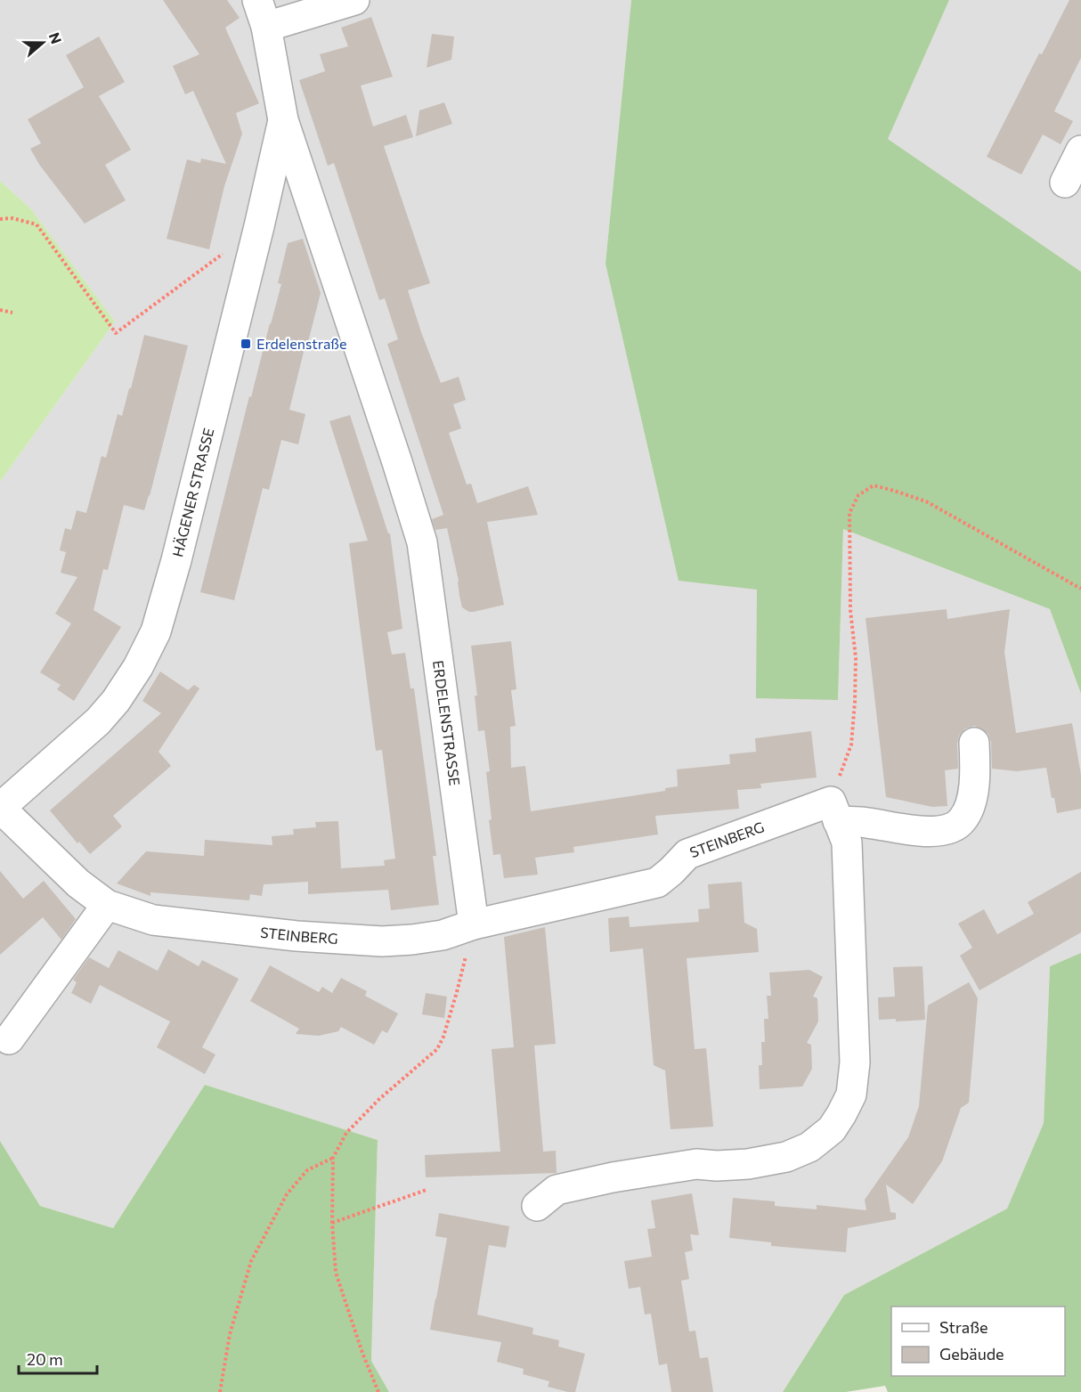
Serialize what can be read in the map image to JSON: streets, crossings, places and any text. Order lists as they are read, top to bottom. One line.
{"streets":{"street":["HÄGENER STRASSE","ERDELENSTRASSE","STEINBERG"]},"crossings":[["HÄGENER STRASSE","ERDELENSTRASSE"],["HÄGENER STRASSE","STEINBERG"],["ERDELENSTRASSE","STEINBERG"]],"places":{"transit":["Erdelenstraße"]},"legend":["Straße","Gebäude"],"scale_bar":"20 m","north":"right"}
